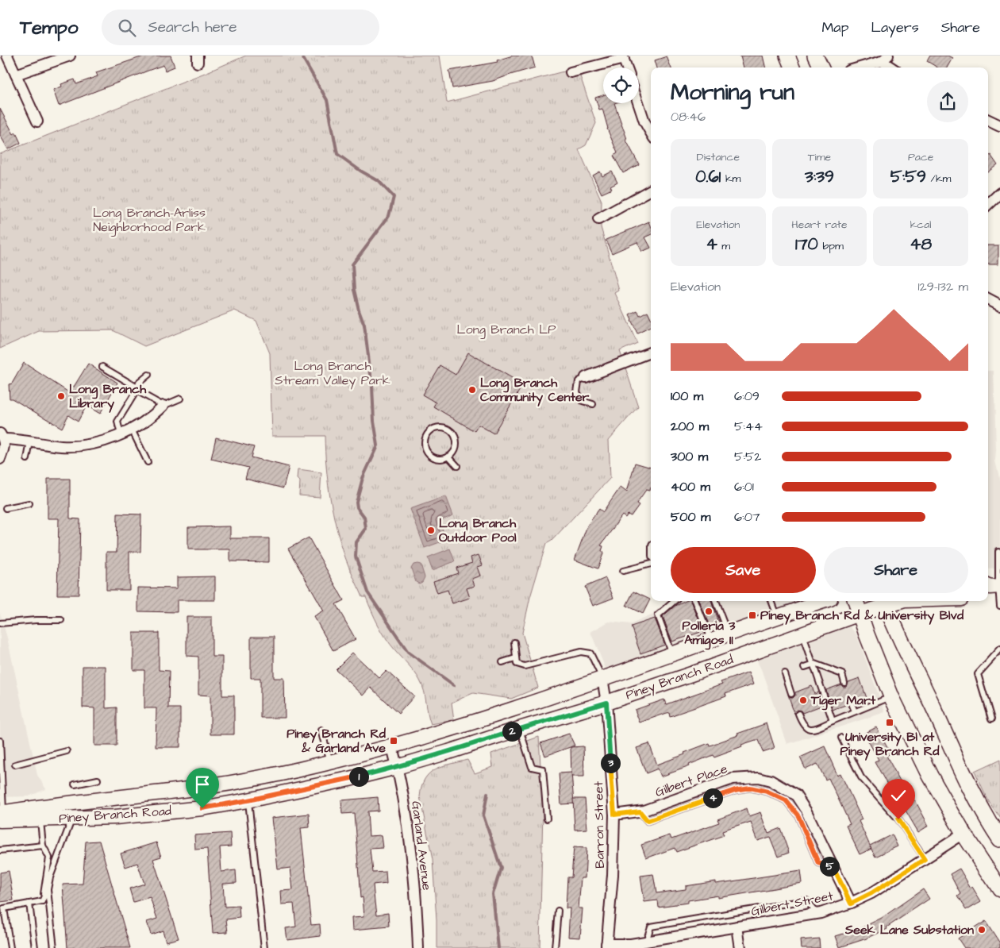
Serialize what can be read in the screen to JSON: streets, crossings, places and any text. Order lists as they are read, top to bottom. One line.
{"streets":{"main road":["Piney Branch Road"],"street":["Gilbert Place","Barron Street","Garland Avenue","Gilbert Street"]},"crossings":[["Piney Branch Road","Barron Street"],["Piney Branch Road","Garland Avenue"],["Gilbert Place","Barron Street"],["Gilbert Place","Gilbert Street"],["Barron Street","Gilbert Street"]],"parks":["Long Branch-Arliss Neighborhood Park","Long Branch LP","Long Branch Stream Valley Park"],"places":{"other":["Long Branch Community Center","Long Branch Library","Long Branch Outdoor Pool","Polleria 3 Amigos II","Tiger Mart","Seek Lane Substation"],"transit":["Piney Branch Rd & University Blvd","University Bl at Piney Branch Rd","Piney Branch Rd & Garland Ave"]},"page":{"header":"Tempo","search":"Search here","nav":["Map","Layers","Share"],"heading":["Morning run","08:46"],"stats":[["Distance","0.61 km"],["Time","3:39"],["Pace","5:59 /km"],["Elevation","4 m"],["Heart rate","170 bpm"],["kcal","48"]],"chart":["Elevation","129–132 m"],"list":[{"name":"100 m","note":"6:09"},{"name":"200 m","note":"5:44"},{"name":"300 m","note":"5:52"},{"name":"400 m","note":"6:01"},{"name":"500 m","note":"6:07"}],"buttons":["Save","Share"],"pins":["2","3","1","4","5"]}}
